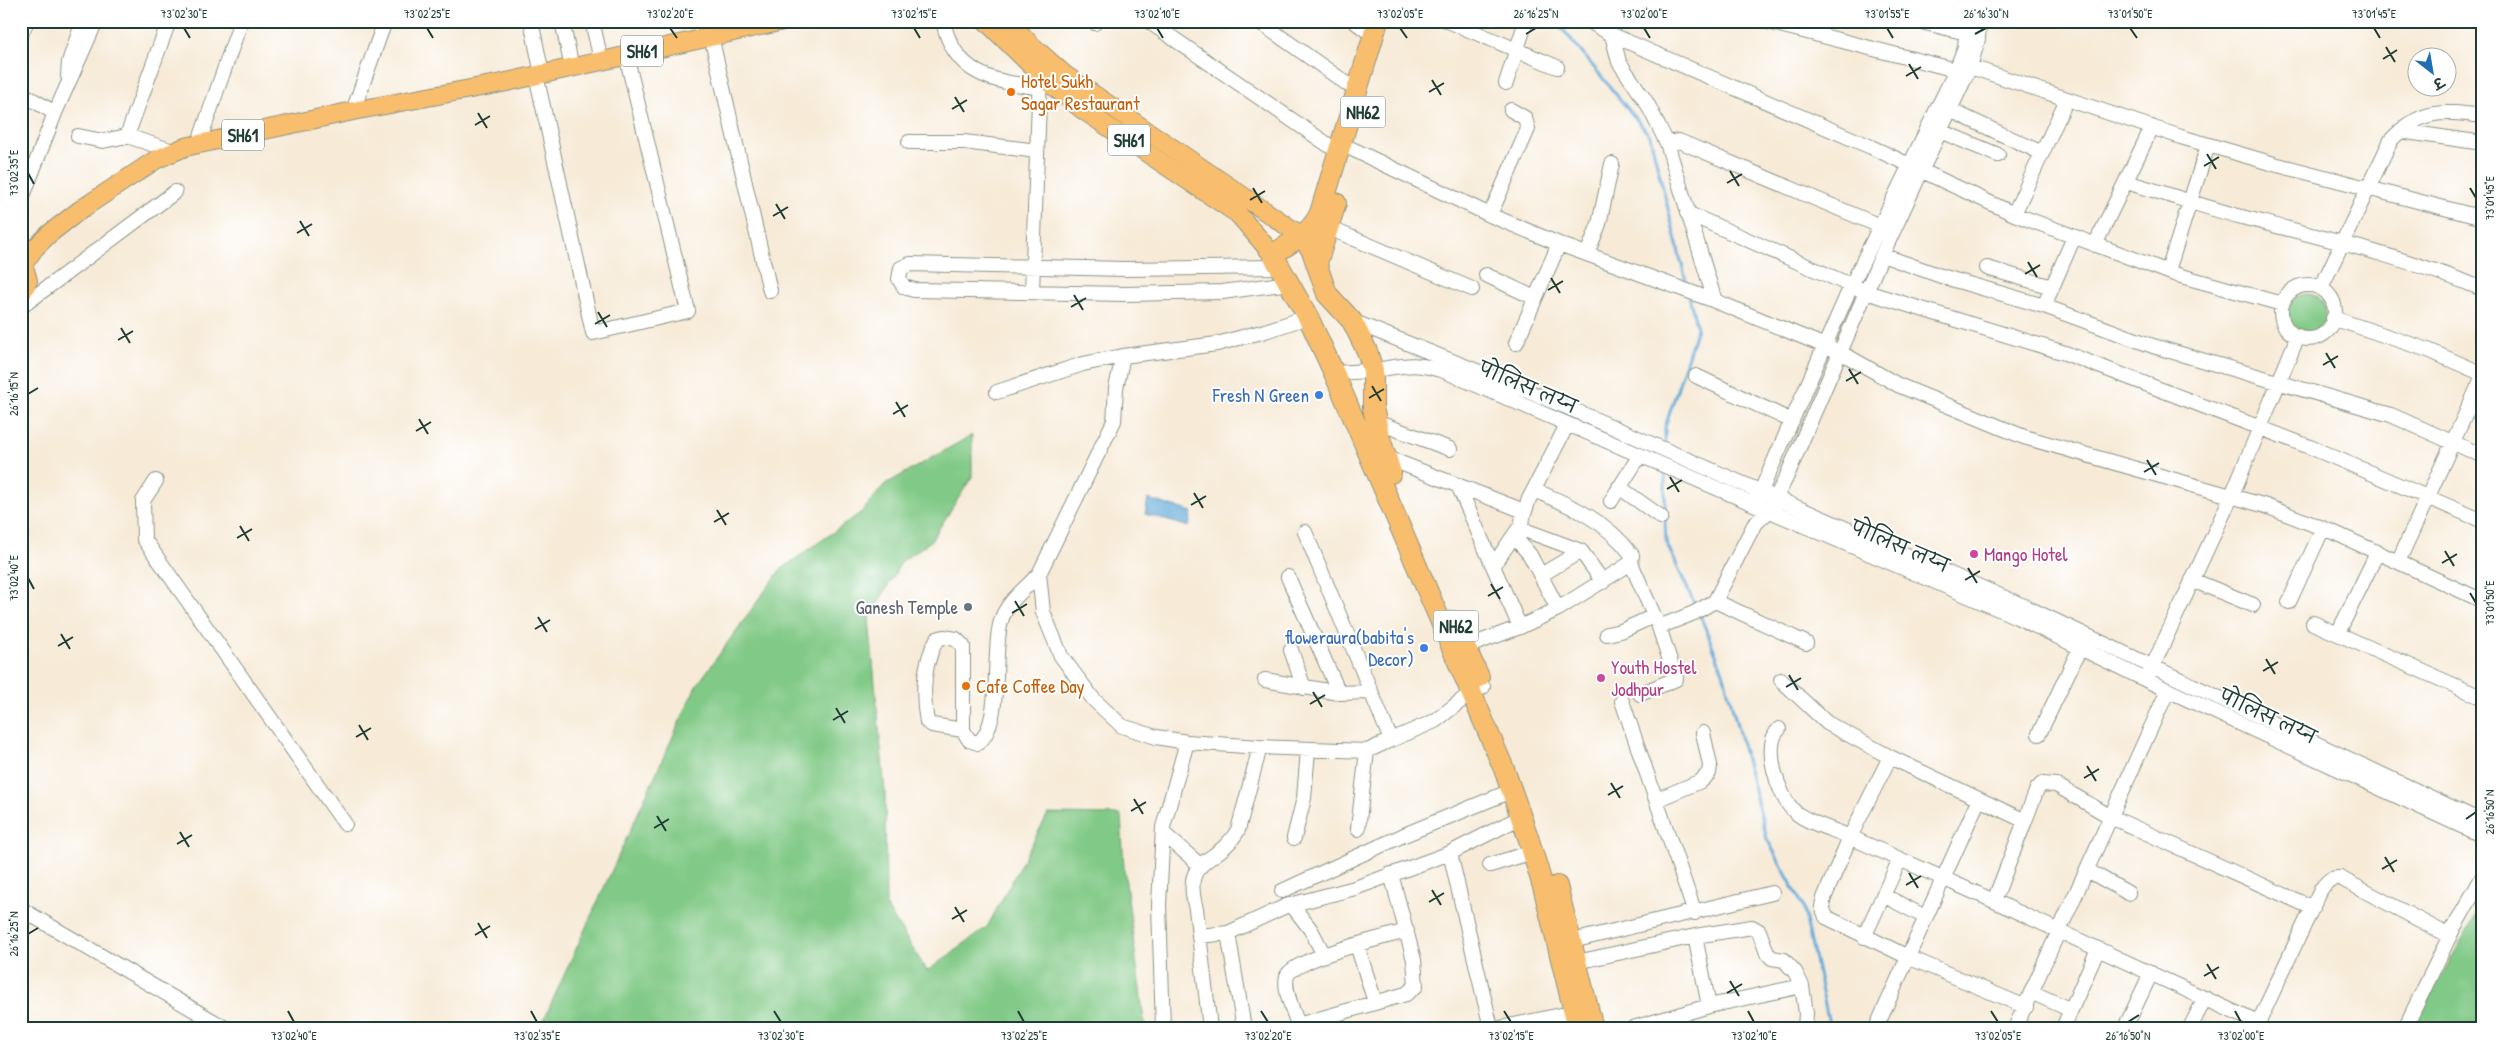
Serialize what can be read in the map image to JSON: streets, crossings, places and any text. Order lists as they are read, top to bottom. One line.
{"streets":{"highway":["NH62"],"main road":["SH61"],"street":["पोलिस लय्न"]},"crossings":[["SH61","NH62"],["NH62","पोलिस लय्न"]],"places":["Hotel Sukh Sagar Restaurant","Fresh N Green","Mango Hotel","Ganesh Temple","floweraura(babita's Decor)","Youth Hostel Jodhpur","Cafe Coffee Day"],"north":"bottom right","coordinates":["73°02'30\"E","73°02'25\"E","73°02'20\"E","73°02'15\"E","73°02'10\"E","73°02'05\"E","26°16'25\"N","73°02'00\"E","73°01'55\"E","26°16'30\"N","73°01'50\"E","73°01'45\"E","73°02'35\"E","26°16'15\"N","73°02'40\"E","26°16'50\"N"]}
